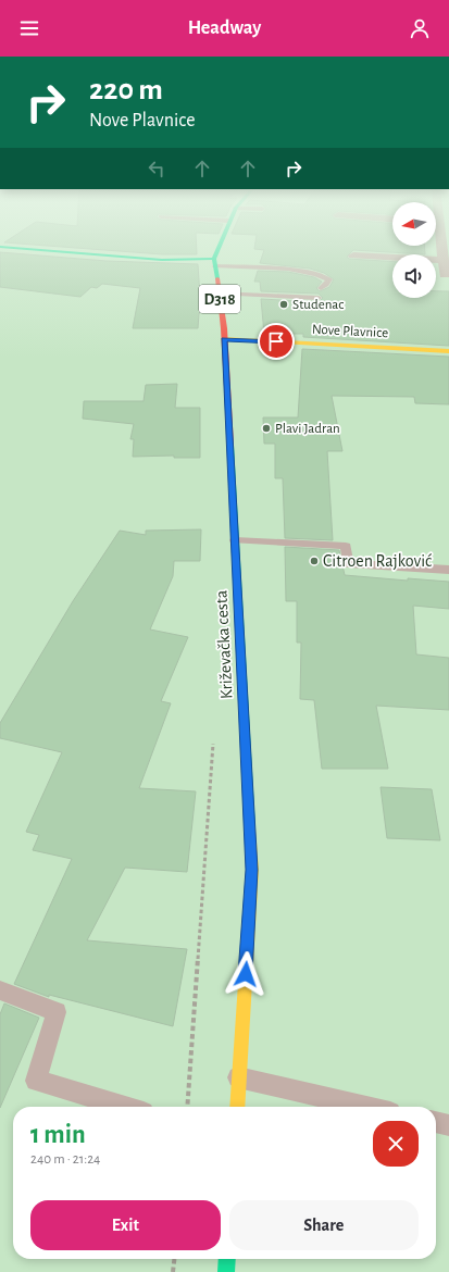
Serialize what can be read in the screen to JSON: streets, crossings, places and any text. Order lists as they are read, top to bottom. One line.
{"streets":{"main road":["D318","Nove Plavnice","Križevačka cesta"]},"crossings":[["Nove Plavnice","Križevačka cesta"]],"places":["Studenac","Plavi Jadran","Citroen Rajković"],"north":"left","page":{"header":"Headway","turn":["220 m","Nove Plavnice"],"heading":["1 min","240 m · 21:24"],"buttons":["Exit","Share"]}}
